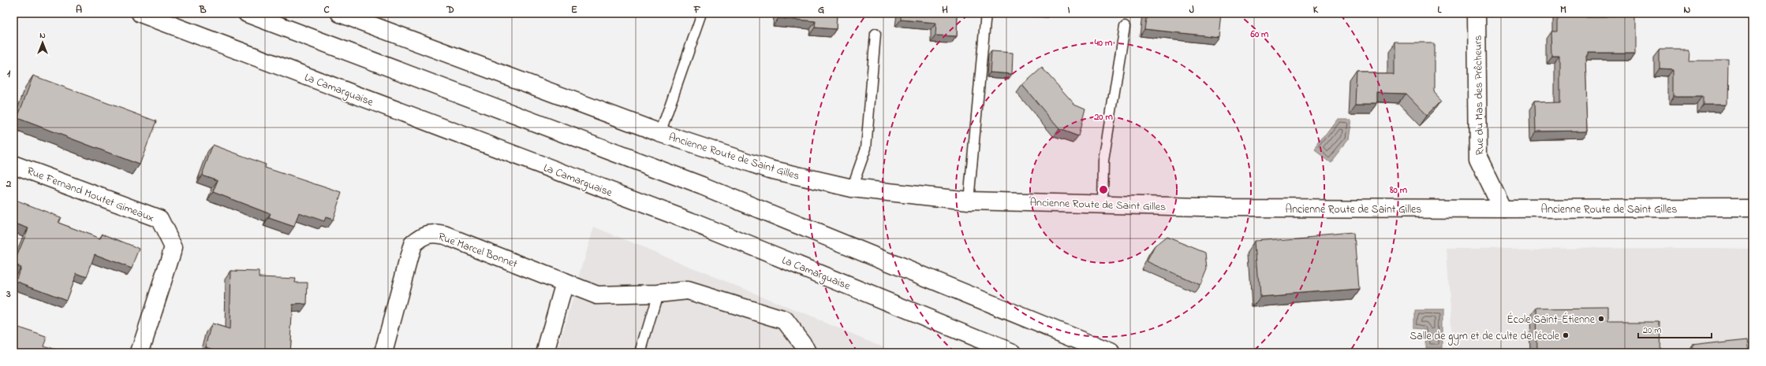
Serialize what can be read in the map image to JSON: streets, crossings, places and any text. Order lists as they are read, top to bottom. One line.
{"streets":{"main road":["La Camarguaise","Rue du Mas des Prêcheurs","Ancienne Route de Saint Gilles","Rue Fernand Moutet Gimeaux","Rue Marcel Bonnet"]},"crossings":[["Rue du Mas des Prêcheurs","Ancienne Route de Saint Gilles"]],"places":["École Saint-Étienne","Salle de gym et de culte de l'école"],"scale_bar":"20 m","north":"top","grid":{"columns":["A","B","C","D","E","F","G","H","I","J","K","L","M","N"],"rows":["1","2","3"]},"rings":["60 m","40 m","20 m","80 m"]}
